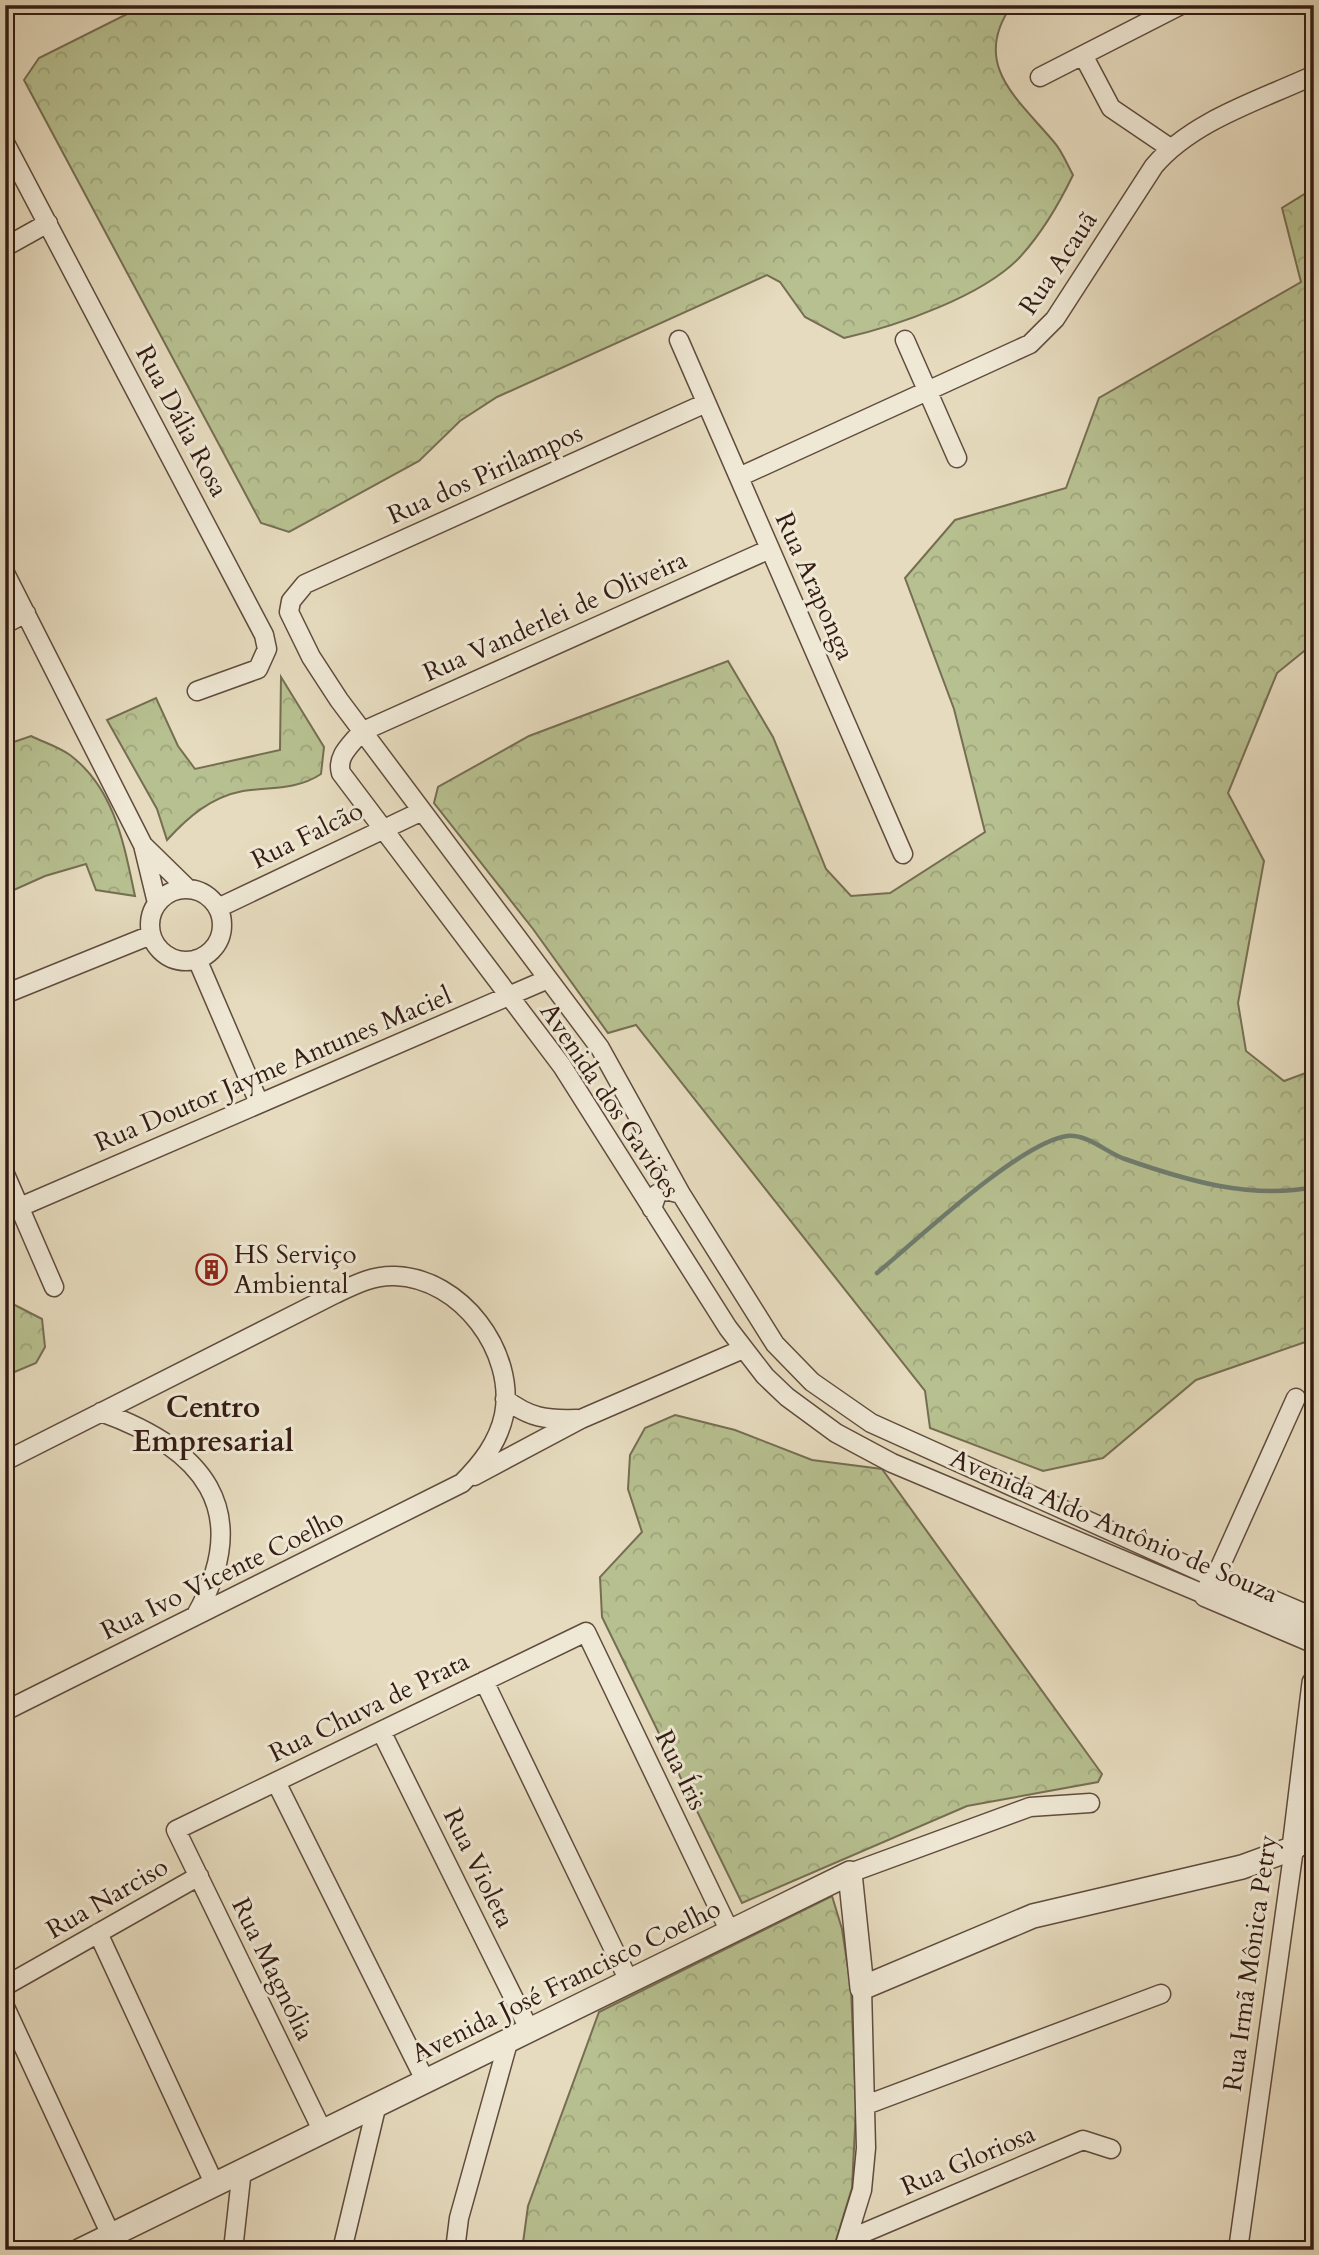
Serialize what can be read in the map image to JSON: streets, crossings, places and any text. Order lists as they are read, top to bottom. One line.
{"streets":{"street":["Rua Acauã","Rua Dália Rosa","Rua dos Pirilampos","Rua Araponga","Rua Vanderlei de Oliveira","Rua Falcão","Rua Doutor Jayme Antunes Maciel","Avenida dos Gaviões","Avenida Aldo Antônio de Souza","Rua Ivo Vicente Coelho","Rua Chuva de Prata","Rua Íris","Rua Violeta","Rua Narciso","Rua Irmã Mônica Petry","Rua Magnólia","Avenida José Francisco Coelho","Rua Gloriosa"]},"crossings":[["Rua Acauã","Rua Araponga"],["Rua dos Pirilampos","Rua Araponga"],["Rua dos Pirilampos","Avenida dos Gaviões"],["Rua Araponga","Rua Vanderlei de Oliveira"],["Rua Vanderlei de Oliveira","Avenida dos Gaviões"],["Rua Falcão","Avenida dos Gaviões"],["Rua Doutor Jayme Antunes Maciel","Avenida dos Gaviões"],["Avenida dos Gaviões","Avenida Aldo Antônio de Souza"],["Avenida dos Gaviões","Rua Ivo Vicente Coelho"],["Rua Chuva de Prata","Rua Íris"],["Rua Chuva de Prata","Rua Violeta"],["Rua Chuva de Prata","Rua Magnólia"],["Rua Íris","Avenida José Francisco Coelho"],["Rua Violeta","Avenida José Francisco Coelho"],["Rua Narciso","Rua Magnólia"],["Rua Magnólia","Avenida José Francisco Coelho"]],"districts":["Centro Empresarial"],"places":{"building":["HS Serviço Ambiental"]}}
